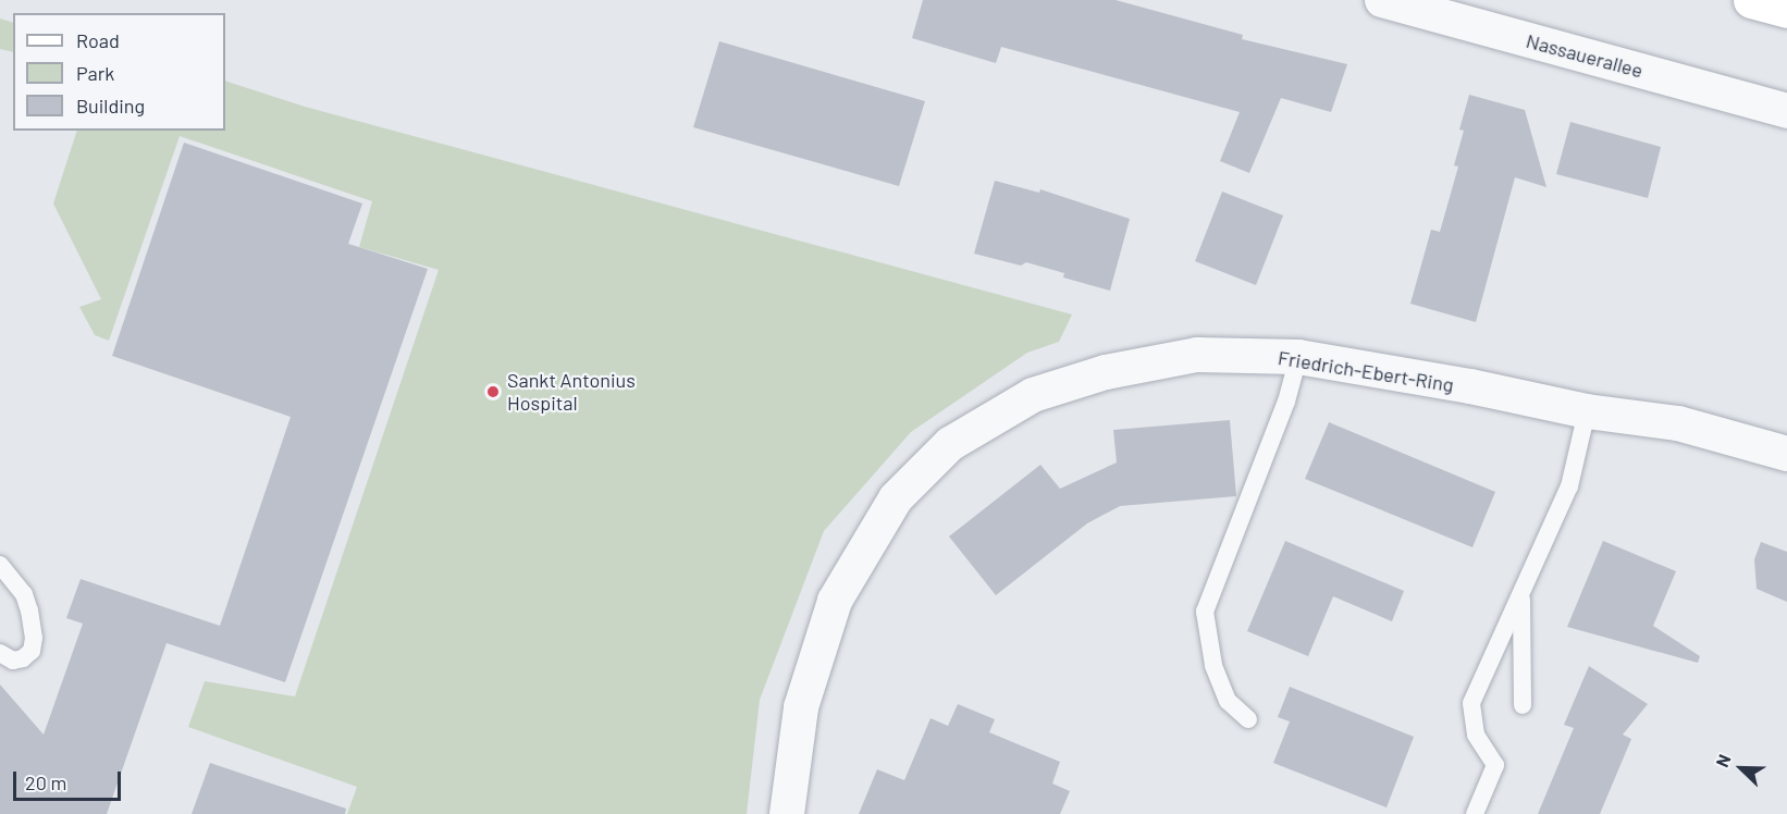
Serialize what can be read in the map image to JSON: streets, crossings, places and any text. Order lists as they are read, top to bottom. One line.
{"streets":{"street":["Nassauerallee","Friedrich-Ebert-Ring"]},"places":["Sankt Antonius Hospital"],"legend":["Road","Park","Building"],"scale_bar":"20 m","north":"top left"}
